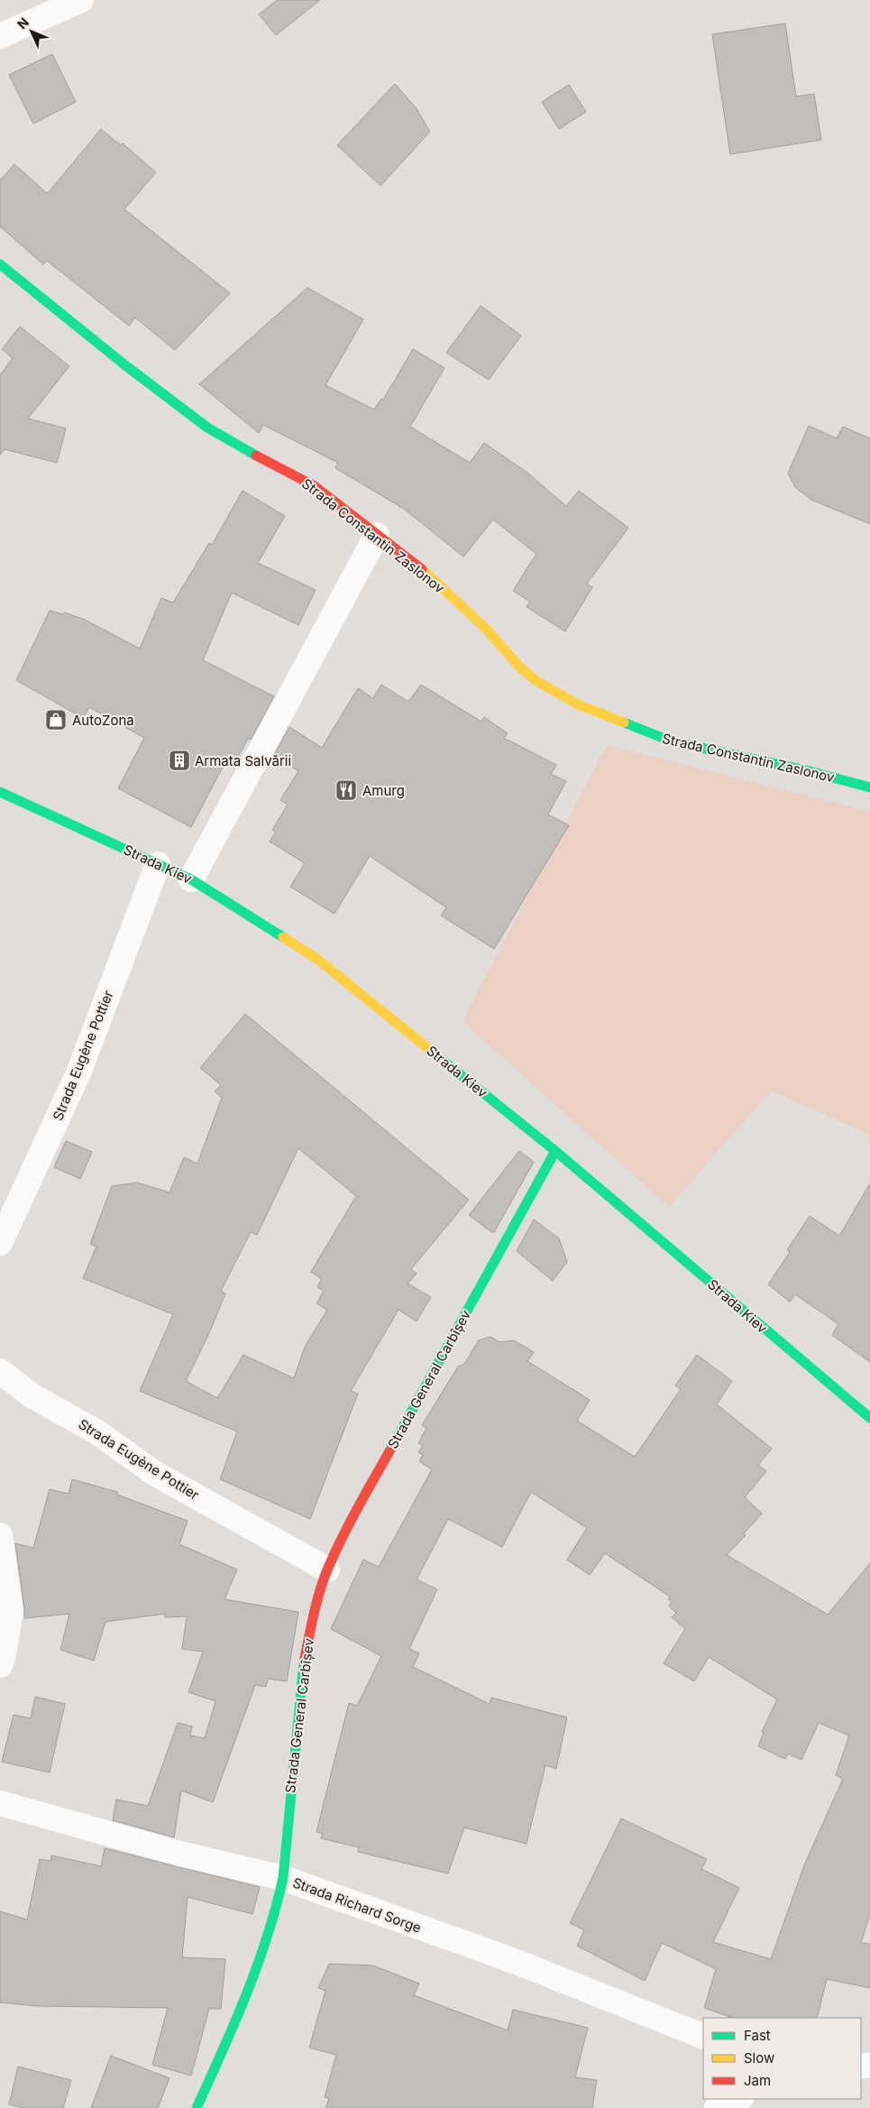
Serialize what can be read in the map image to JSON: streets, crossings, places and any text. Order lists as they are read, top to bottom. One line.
{"streets":{"street":["Strada Constantin Zaslonov","Strada Kiev","Strada Eugène Pottier","Strada General Carbîșev","Strada Richard Sorge"]},"crossings":[["Strada Kiev","Strada Eugène Pottier"],["Strada Kiev","Strada General Carbîșev"],["Strada Eugène Pottier","Strada General Carbîșev"],["Strada General Carbîșev","Strada Richard Sorge"]],"places":{"shop":["AutoZona"],"building":["Armata Salvării"],"restaurant":["Amurg"]},"legend":["Fast","Slow","Jam"],"north":"top left"}
